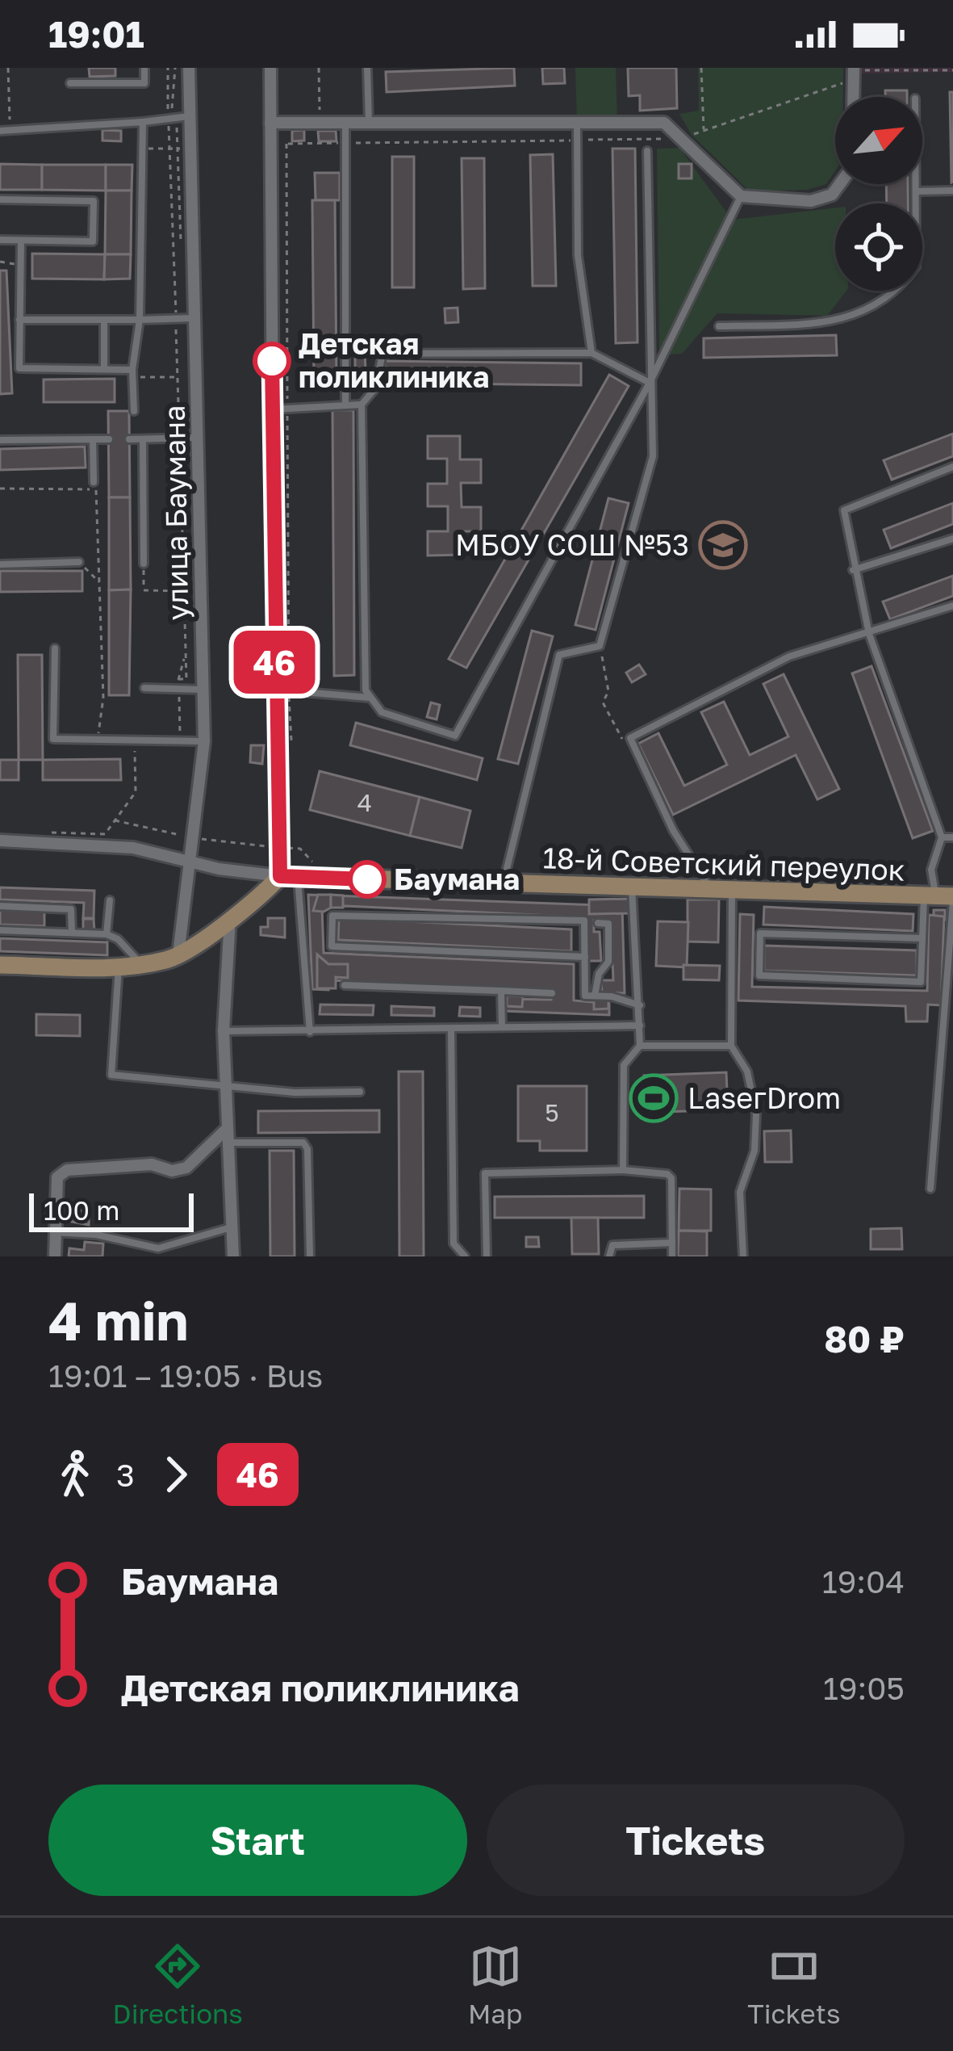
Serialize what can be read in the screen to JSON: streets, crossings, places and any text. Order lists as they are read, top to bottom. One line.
{"streets":{"street":["улица Баумана","18-й Советский переулок"]},"places":{"other":["Детская поликлиника","Баумана"],"school or university":["МБОУ СОШ №53"],"sports":["LaseгDrom"]},"lines":["bus line 46"],"house_numbers":["4","5"],"scale_bar":"100 m","north":"top right","page":{"status":"19:01","on_map":"46","scale":"100 m","heading":["4 min","19:01 – 19:05 · Bus","80 ₽"],"legs":["3","46"],"list":[{"name":"Баумана","value":"19:04"},{"name":"Детская поликлиника","value":"19:05"}],"buttons":["Start","Tickets"],"tabs":["Directions","Map","Tickets"]}}
